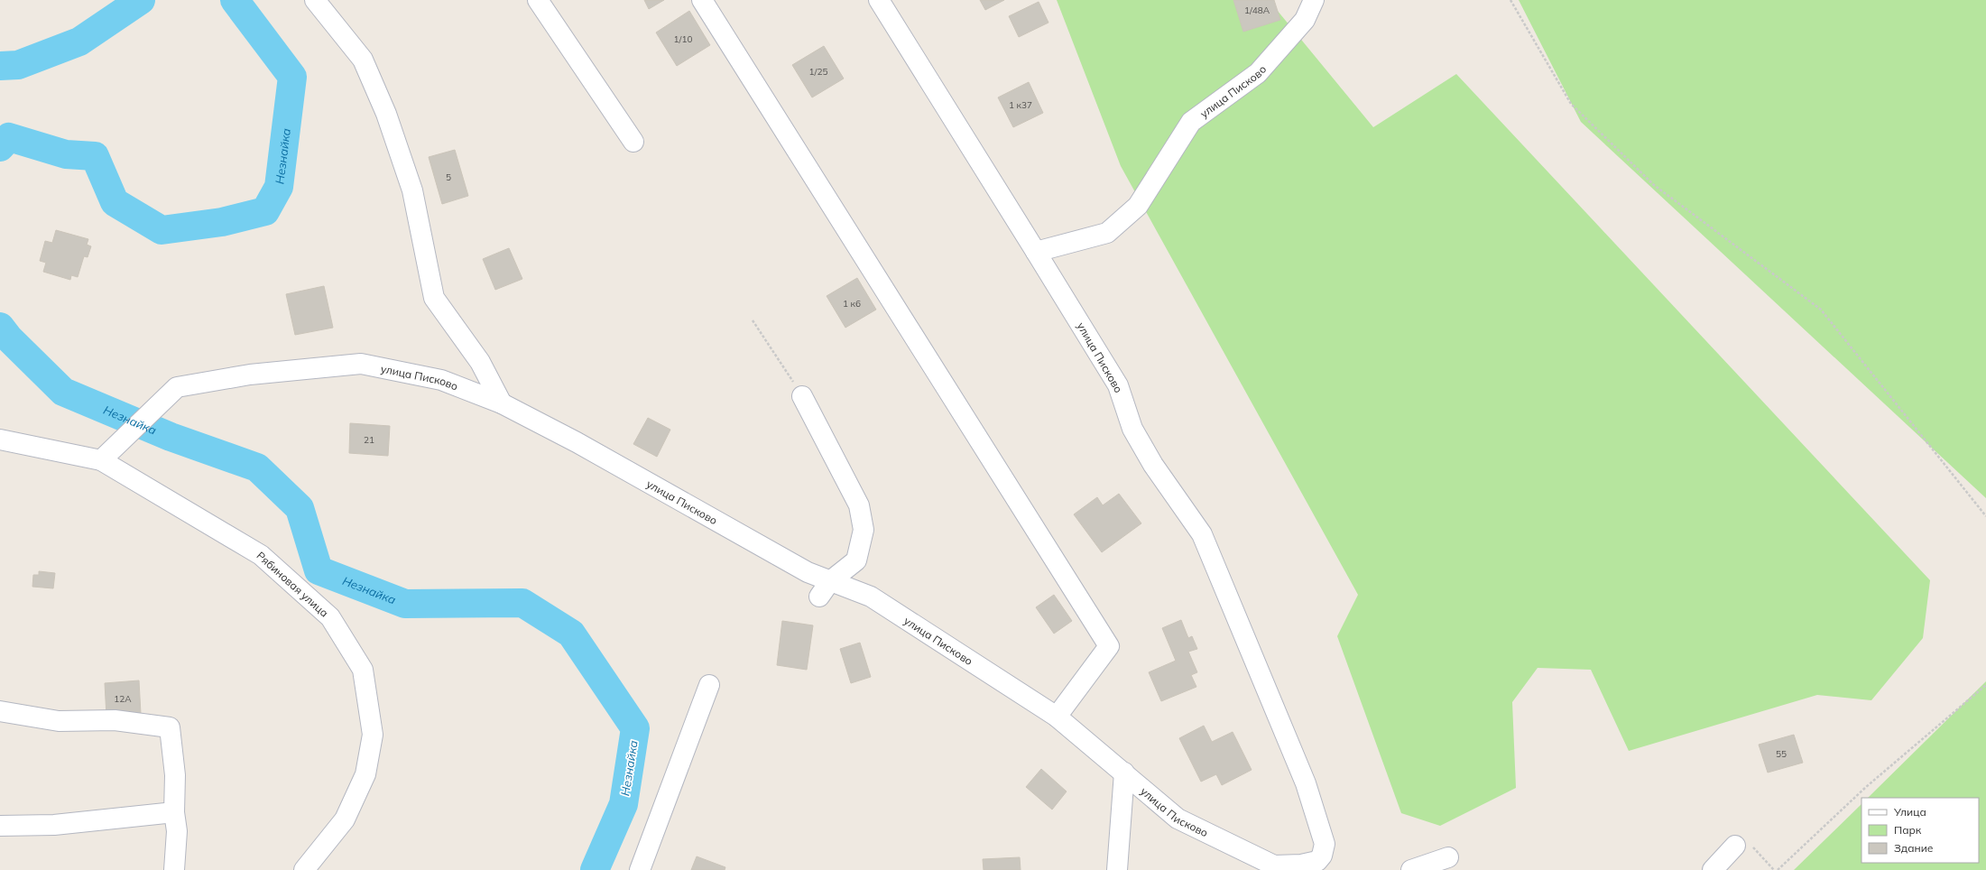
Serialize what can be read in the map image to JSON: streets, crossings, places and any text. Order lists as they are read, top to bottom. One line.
{"streets":{"street":["улица Писково","Рябиновая улица"]},"crossings":[["улица Писково","Рябиновая улица"]],"water":["Незнайка"],"house_numbers":["1/48А","1/10","1/25","1 к37","5","1 к6","21","12А","55"],"legend":["Улица","Парк","Здание"]}
